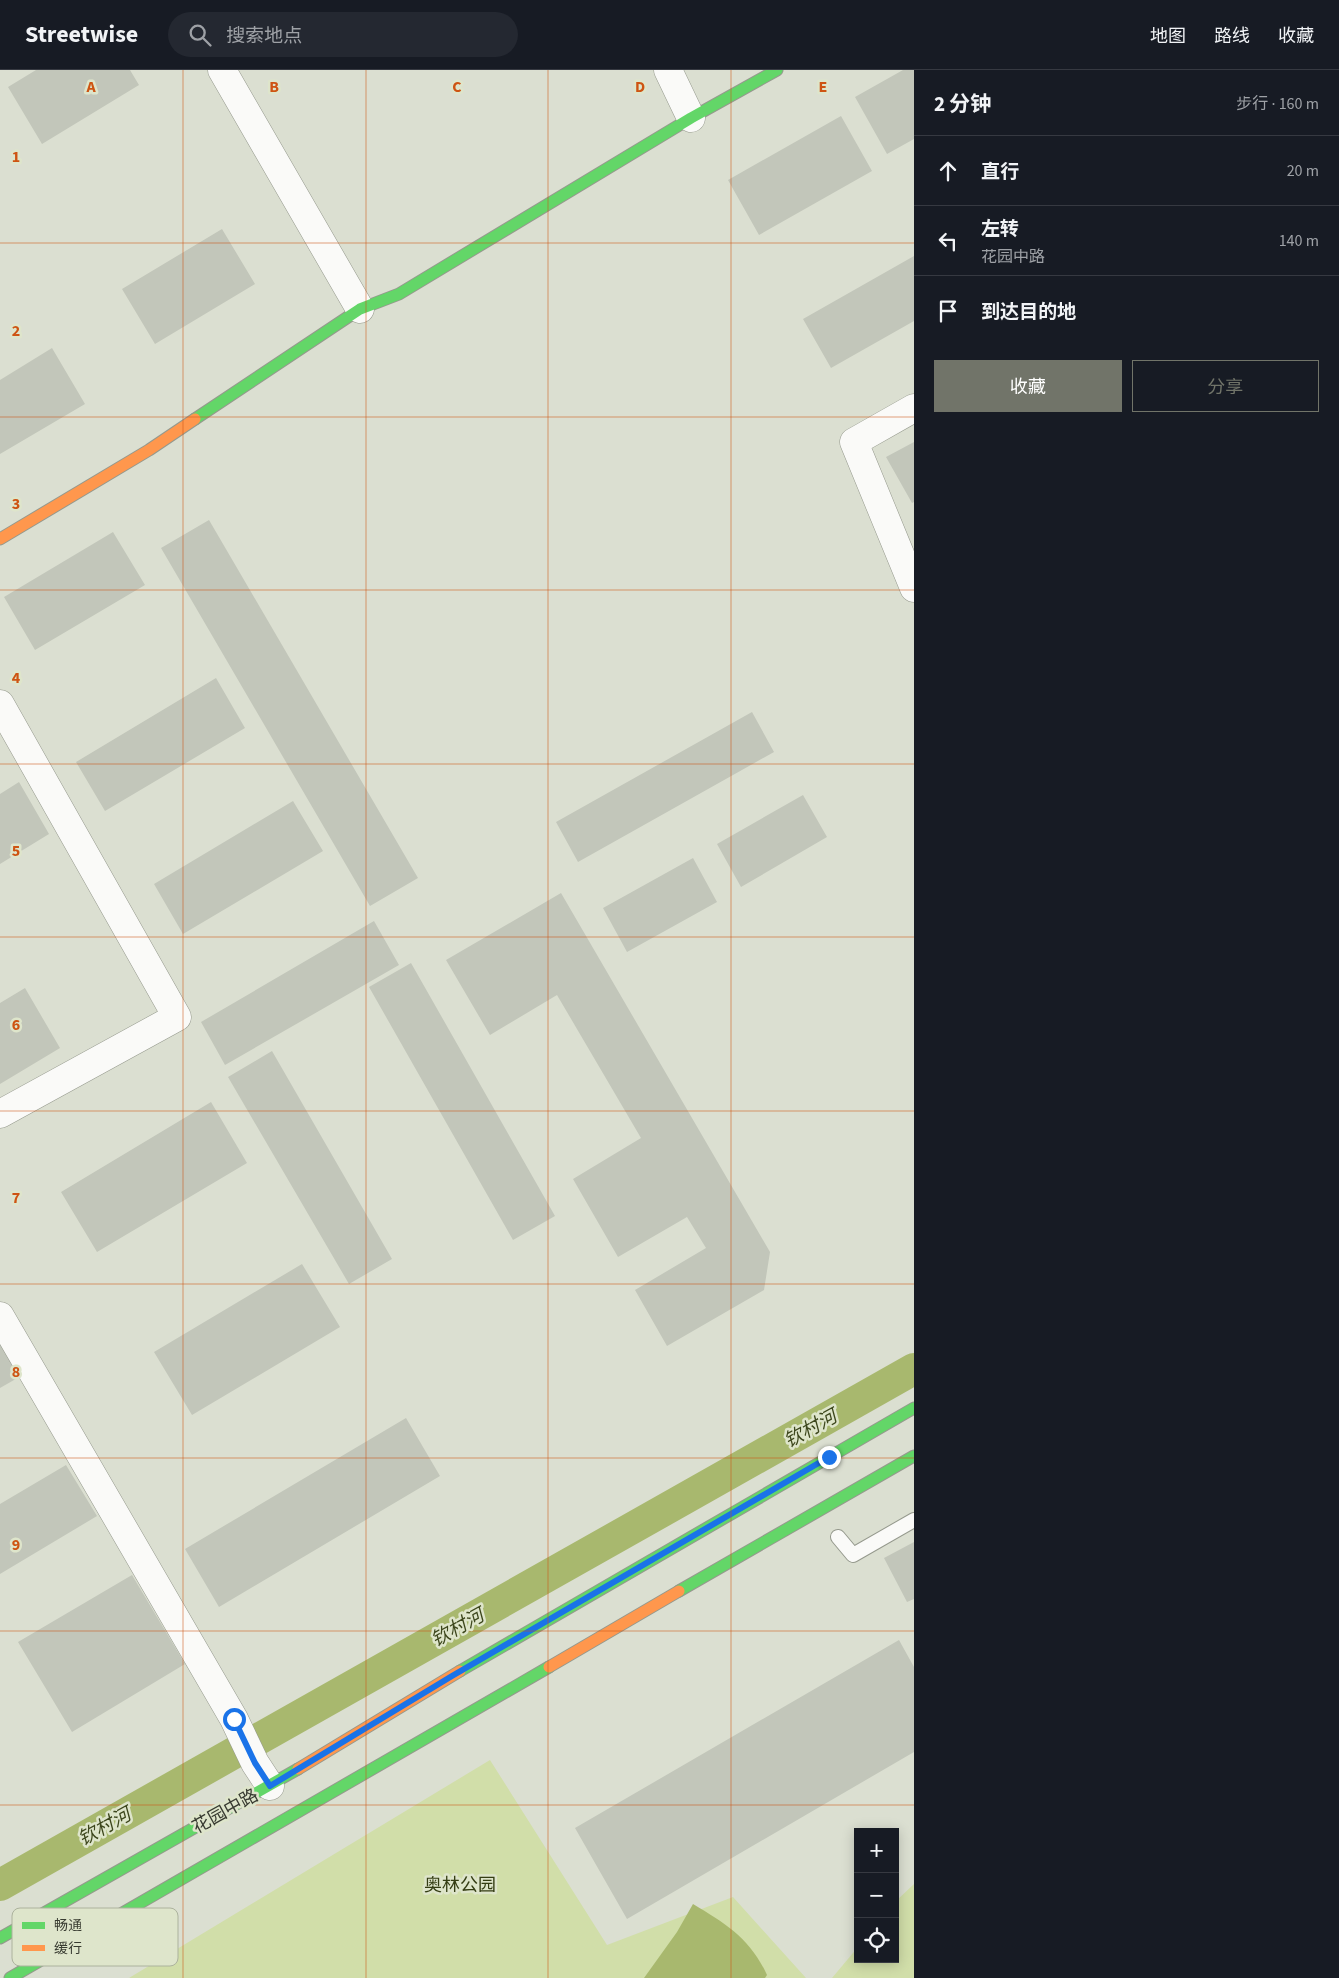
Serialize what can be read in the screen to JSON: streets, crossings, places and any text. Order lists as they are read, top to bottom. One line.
{"streets":{"main road":["花园中路"]},"water":["钦村河"],"parks":["奥林公园"],"legend":["畅通","缓行"],"page":{"header":"Streetwise","search":"搜索地点","nav":["地图","路线","收藏"],"heading":["2 分钟","步行 · 160 m"],"list":[["直行","20 m"],["左转","花园中路","140 m"],"到达目的地"],"buttons":["收藏","分享"],"map_buttons":["+","−"]},"grid":{"columns":["A","B","C","D","E"],"rows":["1","2","3","4","5","6","7","8","9"]}}
